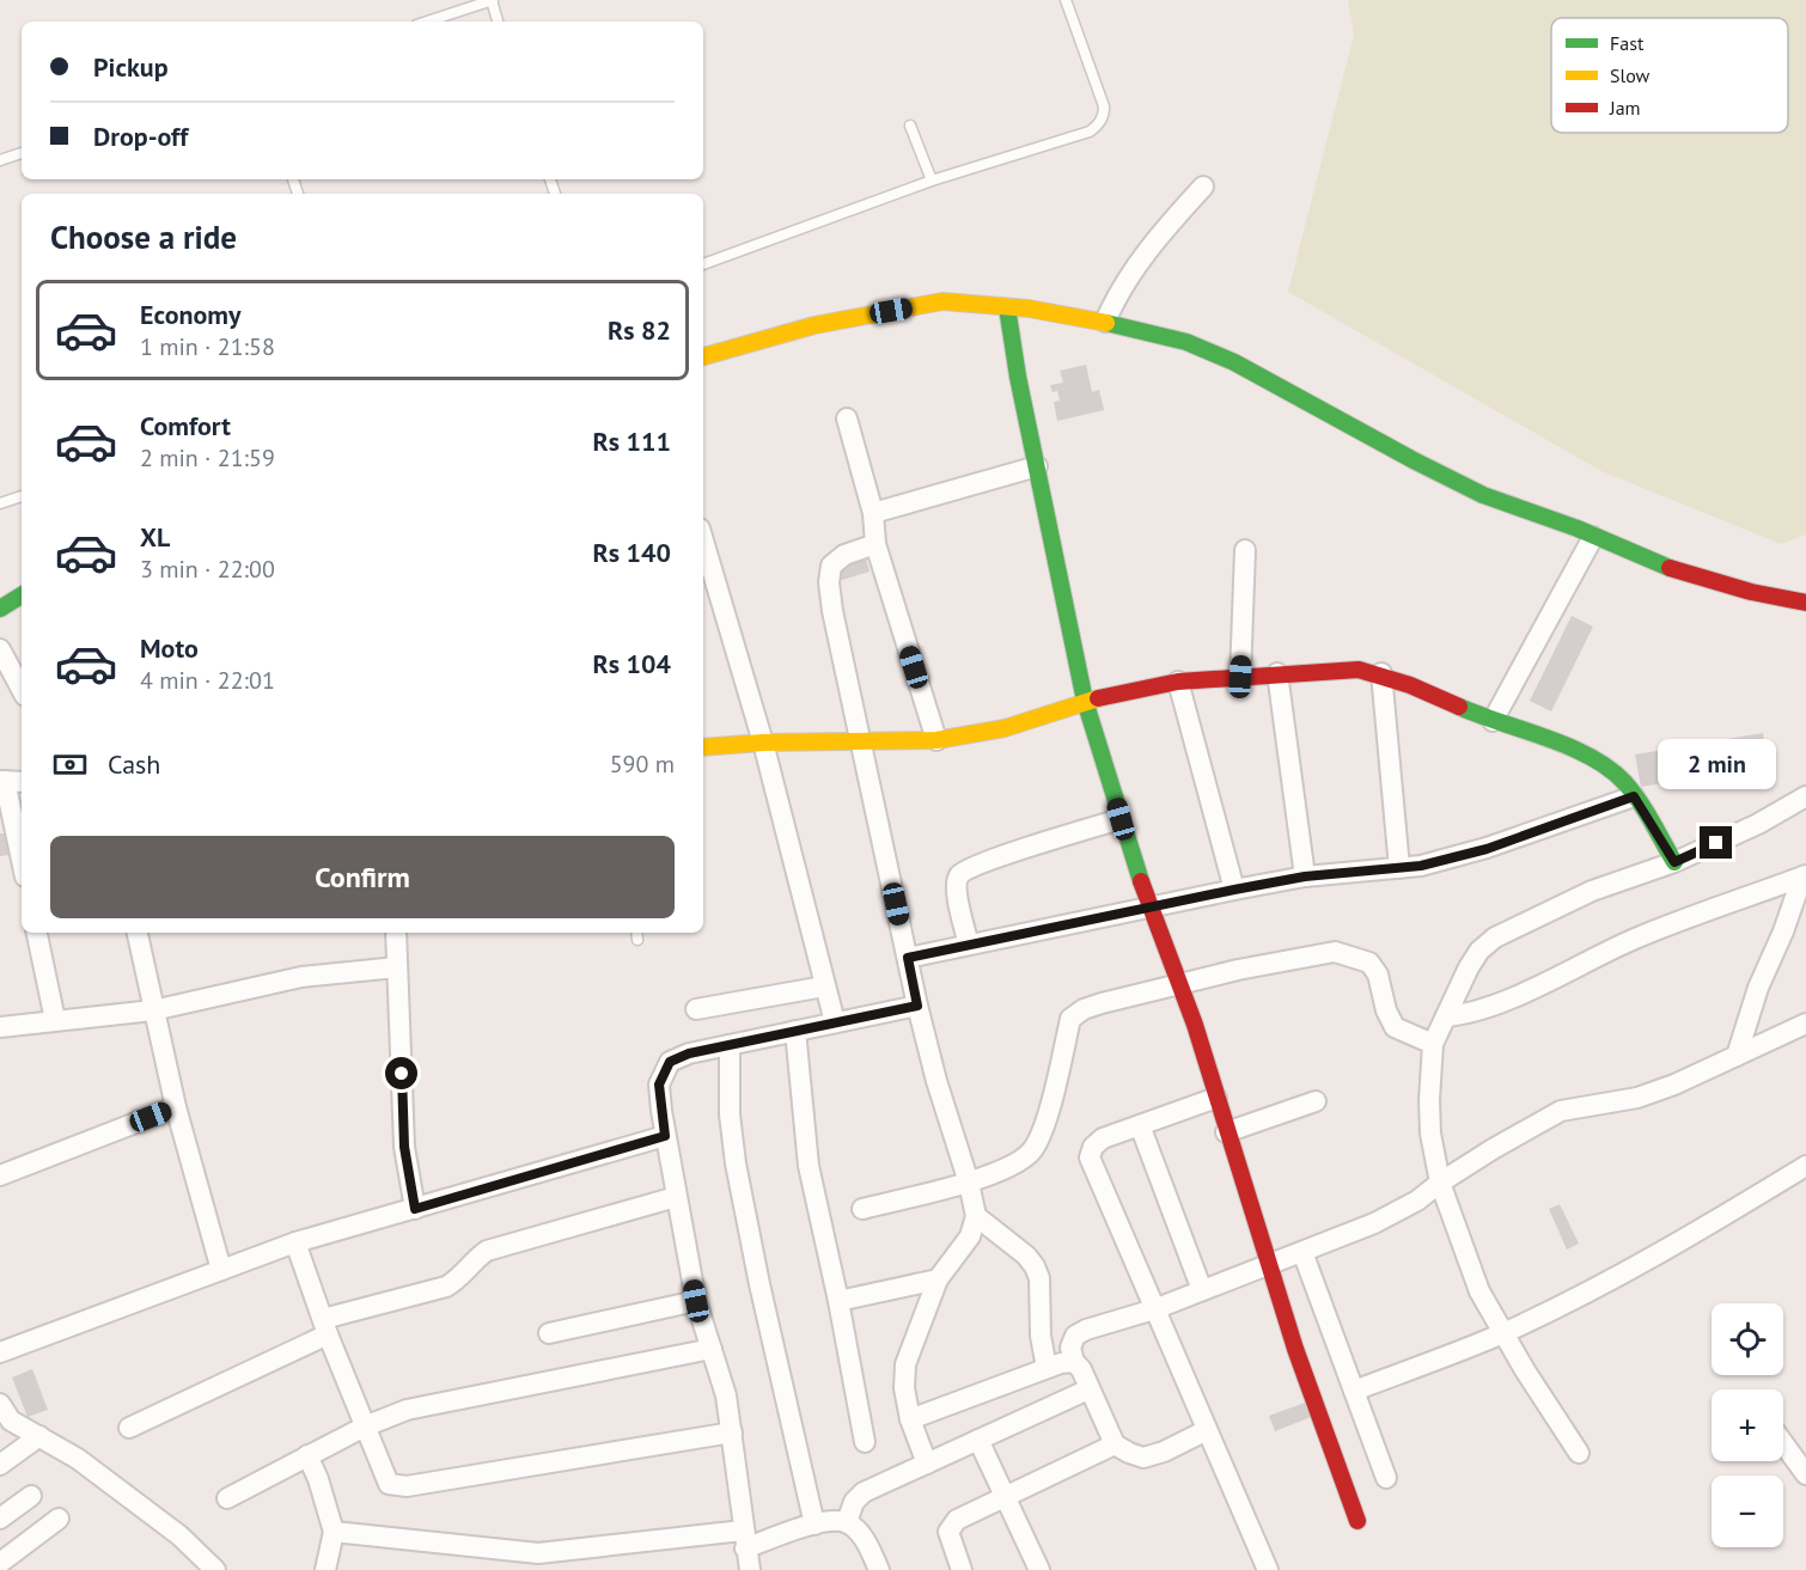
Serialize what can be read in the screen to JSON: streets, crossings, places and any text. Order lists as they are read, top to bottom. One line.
{"legend":["Fast","Slow","Jam"],"page":{"banner":["Pickup","Drop-off"],"heading":"Choose a ride","list":[{"name":"Economy","note":"1 min · 21:58","value":"Rs 82"},{"name":"Comfort","note":"2 min · 21:59","value":"Rs 111"},{"name":"XL","note":"3 min · 22:00","value":"Rs 140"},{"name":"Moto","note":"4 min · 22:01","value":"Rs 104"}],"pay":["Cash","590 m"],"bubble":"2 min","buttons":"Confirm","map_buttons":["+","−"]}}
